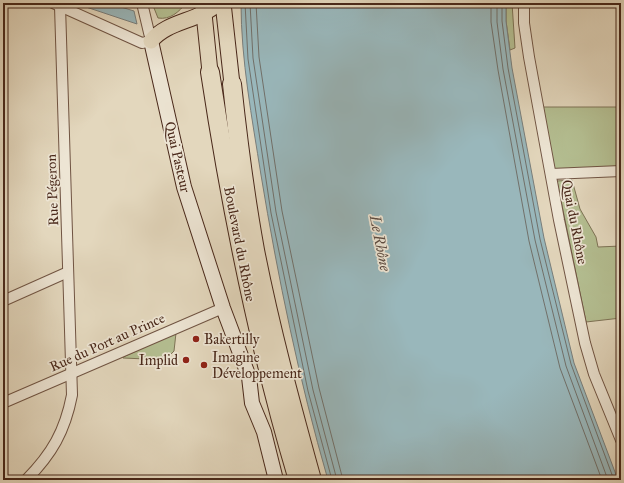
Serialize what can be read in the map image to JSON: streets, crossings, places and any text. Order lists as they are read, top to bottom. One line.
{"streets":{"highway":["Boulevard du Rhône"],"main road":["Quai Pasteur"],"street":["Rue Pégeron","Quai du Rhône","Rue du Port au Prince"]},"crossings":[["Quai Pasteur","Rue du Port au Prince"],["Rue Pégeron","Rue du Port au Prince"]],"water":["Le Rhône"],"places":["Bakertilly","Implid","Imagine Développement"]}
